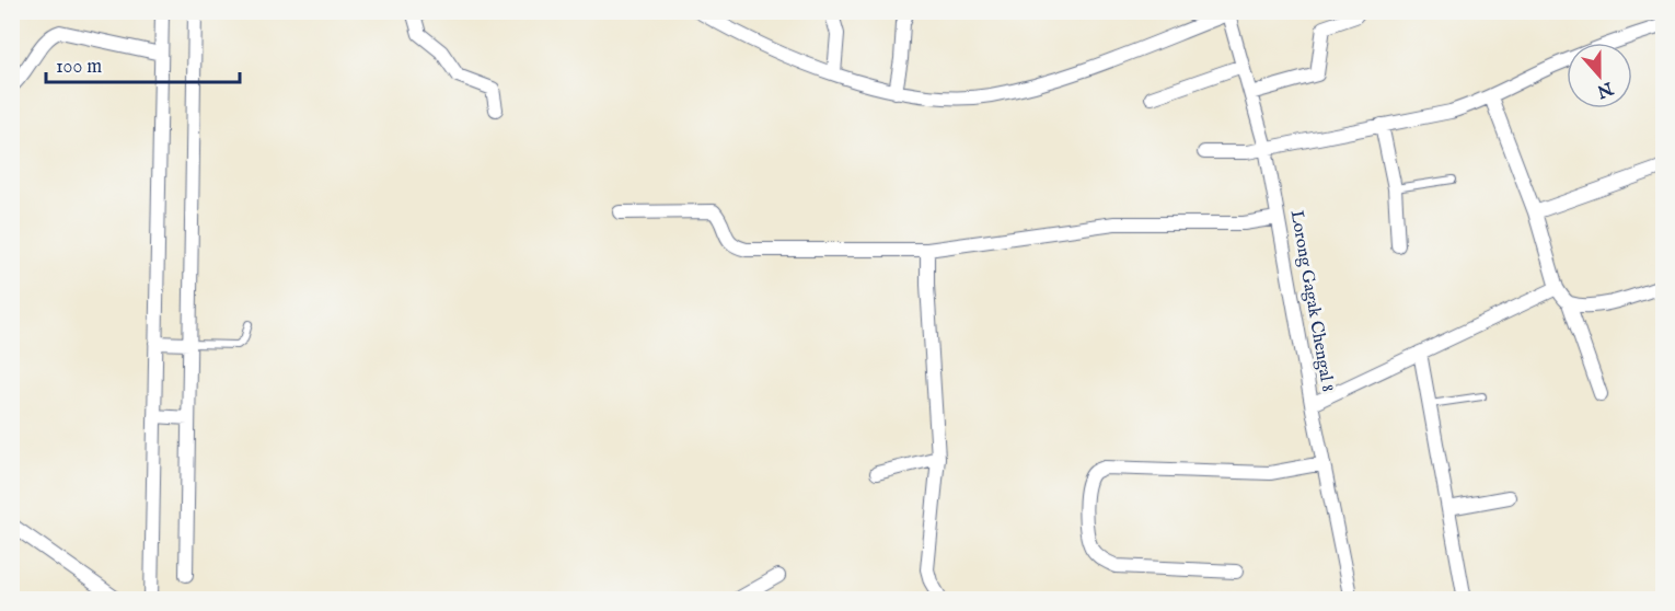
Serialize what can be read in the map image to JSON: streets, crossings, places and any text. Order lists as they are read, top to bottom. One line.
{"streets":{"street":["Lorong Gagak Chengal 8"]},"scale_bar":"100 m","north":"bottom"}
